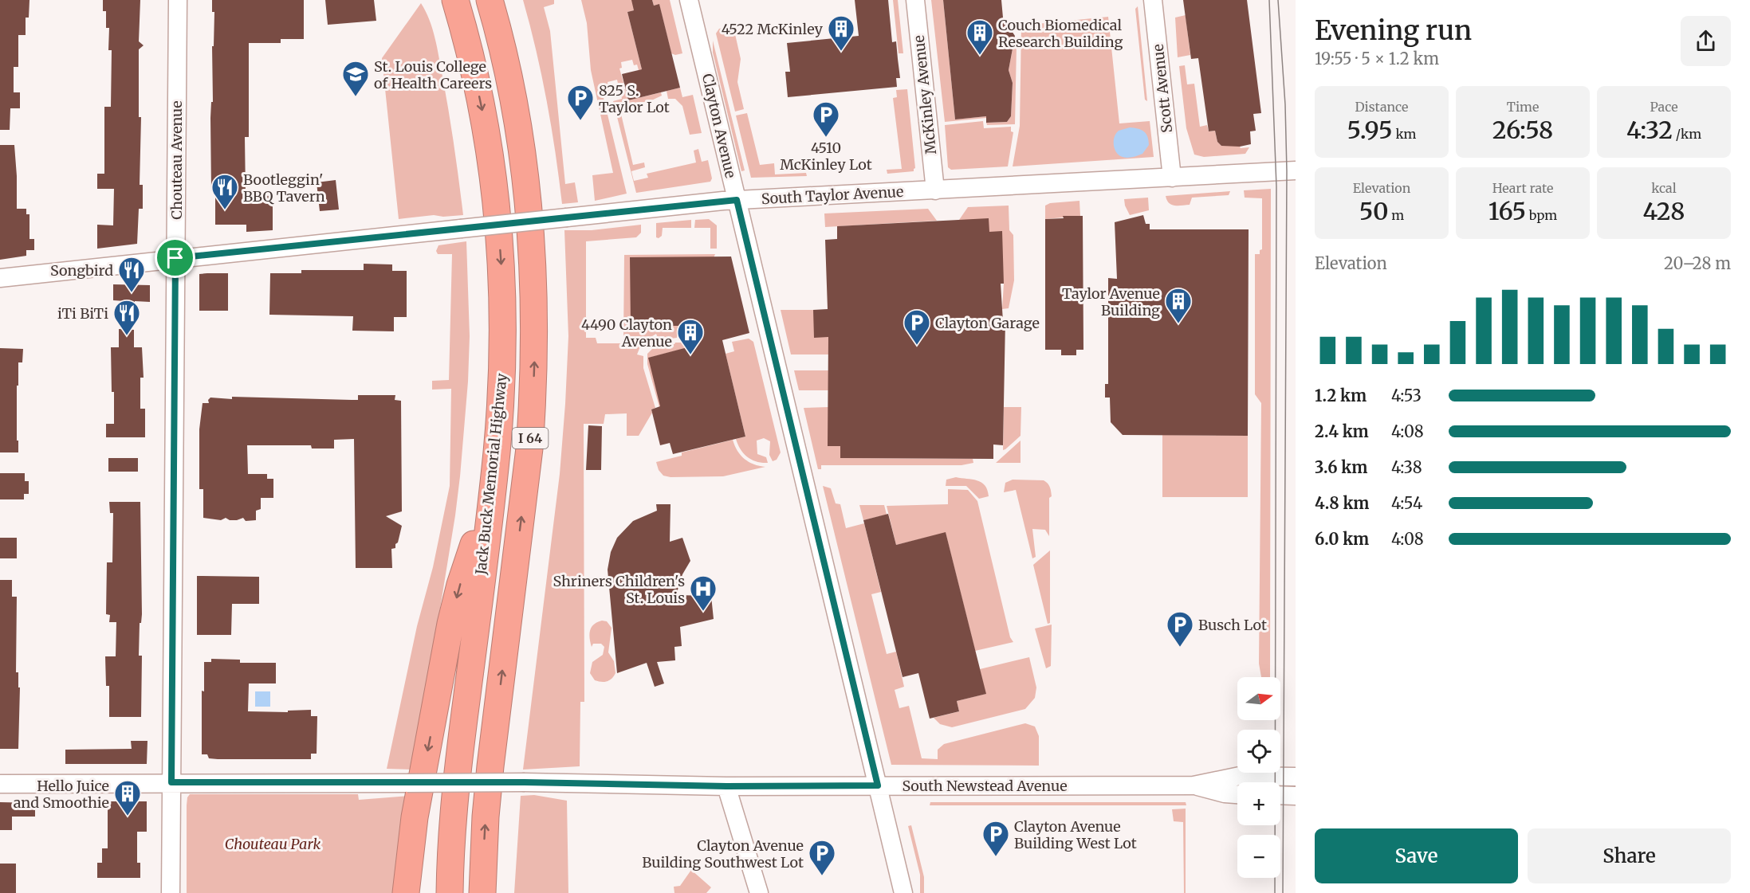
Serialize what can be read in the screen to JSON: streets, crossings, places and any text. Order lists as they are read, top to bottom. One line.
{"streets":{"highway":["I 64","Jack Buck Memorial Highway"],"street":["Scott Avenue","McKinley Avenue","Clayton Avenue","Chouteau Avenue","South Taylor Avenue","South Newstead Avenue"]},"crossings":[["Scott Avenue","South Taylor Avenue"],["McKinley Avenue","South Taylor Avenue"],["Clayton Avenue","South Taylor Avenue"],["Clayton Avenue","South Newstead Avenue"],["Chouteau Avenue","South Taylor Avenue"],["Chouteau Avenue","South Newstead Avenue"]],"parks":["Chouteau Park"],"places":{"building":["4522 McKinley","Couch Biomedical Research Building","Taylor Avenue Building","4490 Clayton Avenue","Hello Juice and Smoothie"],"school or university":["St. Louis College of Health Careers"],"parking":["825 S. Taylor Lot","4510 McKinley Lot","Clayton Garage","Busch Lot","Clayton Avenue Building West Lot","Clayton Avenue Building Southwest Lot"],"restaurant":["Bootleggin' BBQ Tavern","Songbird","iTi BiTi"],"hospital":["Shriners Children's St. Louis"]},"north":"right","page":{"heading":["Evening run","19:55 · 5 × 1.2 km"],"stats":[["Distance","5.95 km"],["Time","26:58"],["Pace","4:32 /km"],["Elevation","50 m"],["Heart rate","165 bpm"],["kcal","428"]],"chart":["Elevation","20–28 m"],"list":[{"name":"1.2 km","note":"4:53"},{"name":"2.4 km","note":"4:08"},{"name":"3.6 km","note":"4:38"},{"name":"4.8 km","note":"4:54"},{"name":"6.0 km","note":"4:08"}],"map_buttons":["+","−"],"buttons":["Save","Share"]}}
